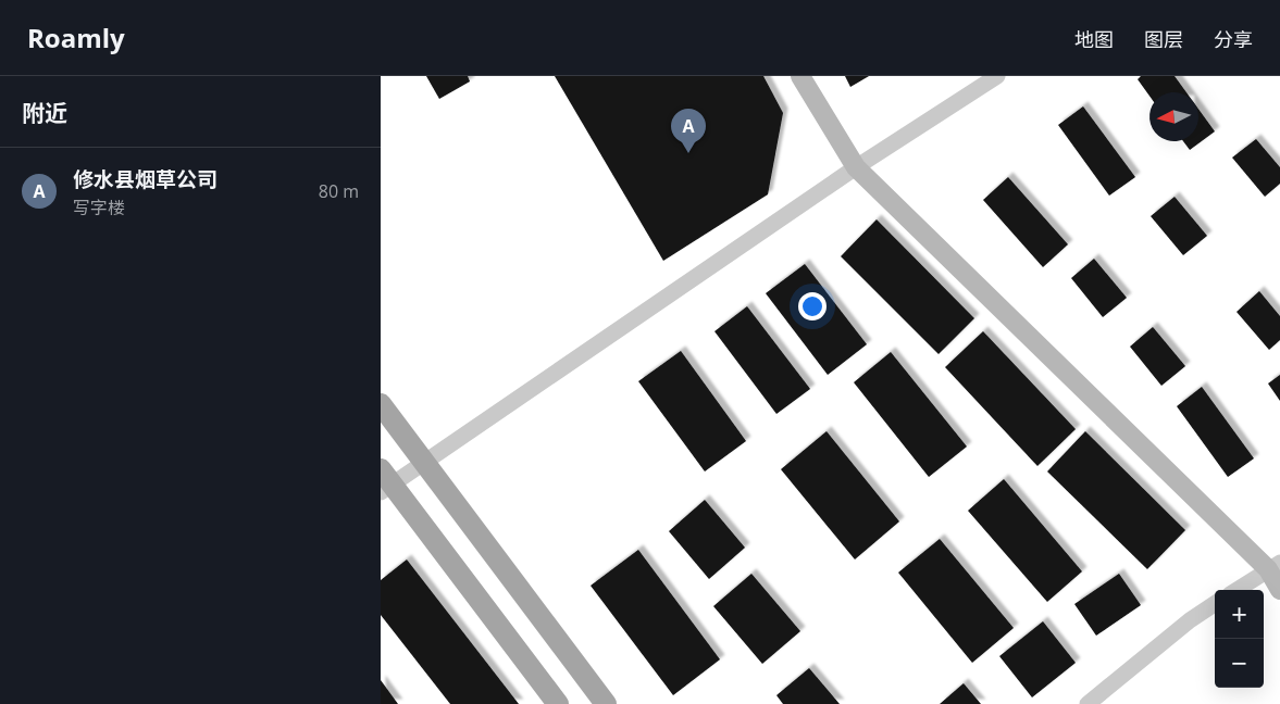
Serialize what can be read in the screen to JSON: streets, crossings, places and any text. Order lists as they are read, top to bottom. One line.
{"north":"left","page":{"header":"Roamly","nav":["地图","图层","分享"],"heading":"附近","pins":"A","list":[{"mark":"A","name":"修水县烟草公司","note":"写字楼","value":"80 m"}],"map_buttons":["+","−"]}}
